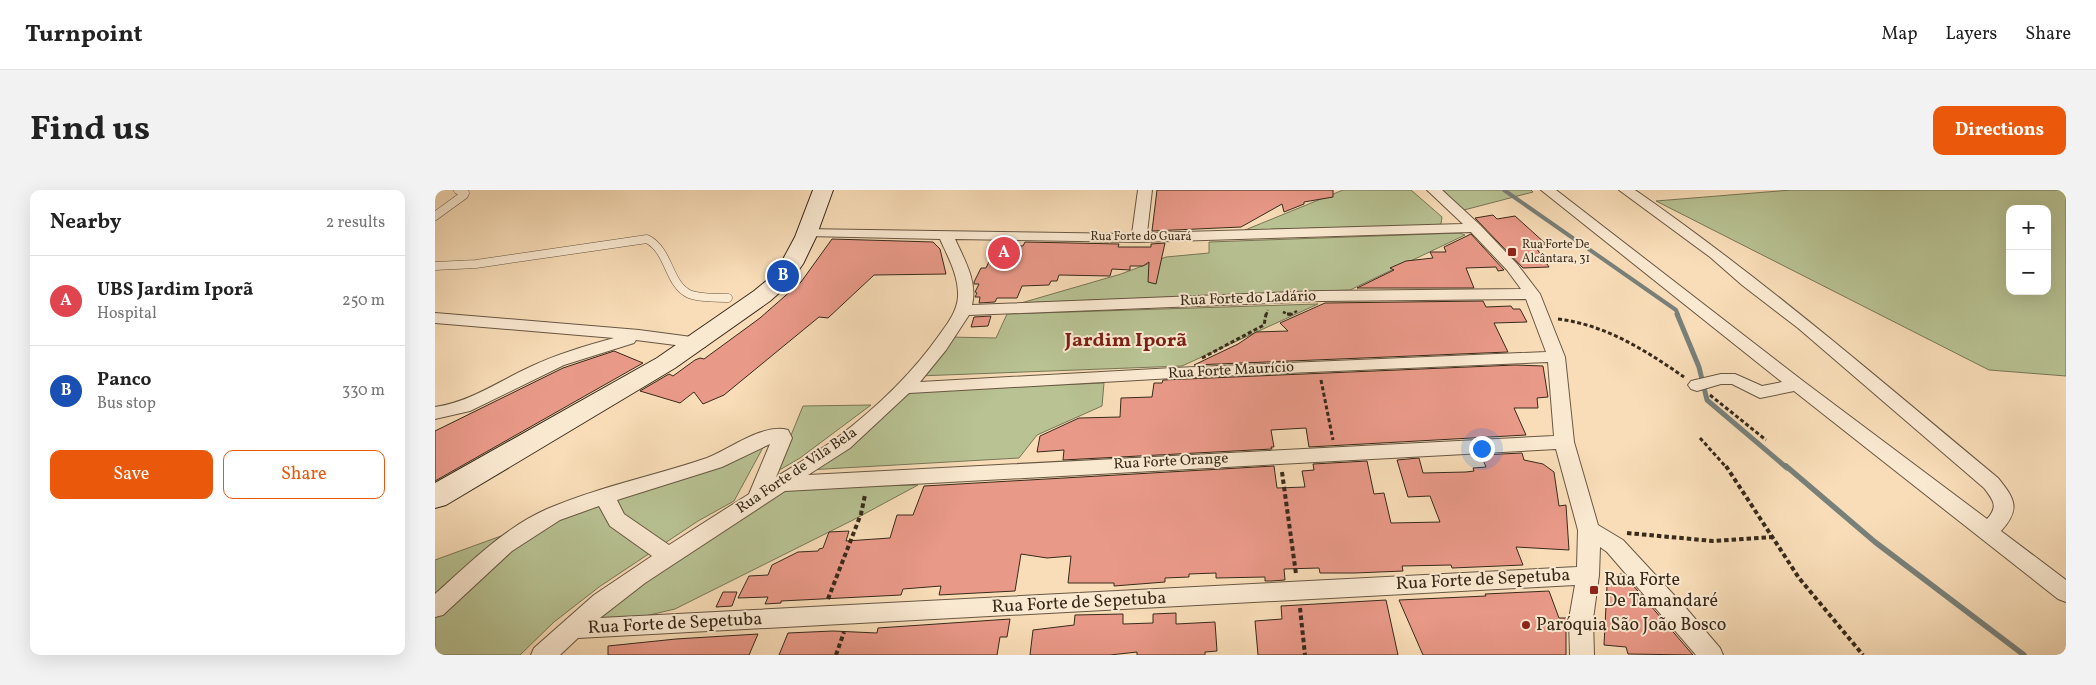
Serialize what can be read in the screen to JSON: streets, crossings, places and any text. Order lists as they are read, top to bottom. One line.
{"streets":{"street":["Rua Forte do Guará","Rua Forte do Ladário","Rua Forte Maurício","Rua Forte Orange","Rua Forte de Vila Bela","Rua Forte de Sepetuba"]},"crossings":[["Rua Forte do Ladário","Rua Forte de Vila Bela"],["Rua Forte Maurício","Rua Forte de Vila Bela"],["Rua Forte Orange","Rua Forte de Vila Bela"],["Rua Forte de Vila Bela","Rua Forte de Sepetuba"]],"districts":["Jardim Iporã"],"places":{"transit":["Rua Forte De Alcântara, 31","Rua Forte De Tamandaré"],"other":["Paróquia São João Bosco"]},"page":{"header":"Turnpoint","nav":["Map","Layers","Share"],"title":"Find us","buttons":["Directions",["Save","Share"]],"heading":["Nearby","2 results"],"map_buttons":["+","−"],"pins":["A","B"],"list":[{"mark":"A","name":"UBS Jardim Iporã","note":"Hospital","value":"250 m"},{"mark":"B","name":"Panco","note":"Bus stop","value":"330 m"}]}}
